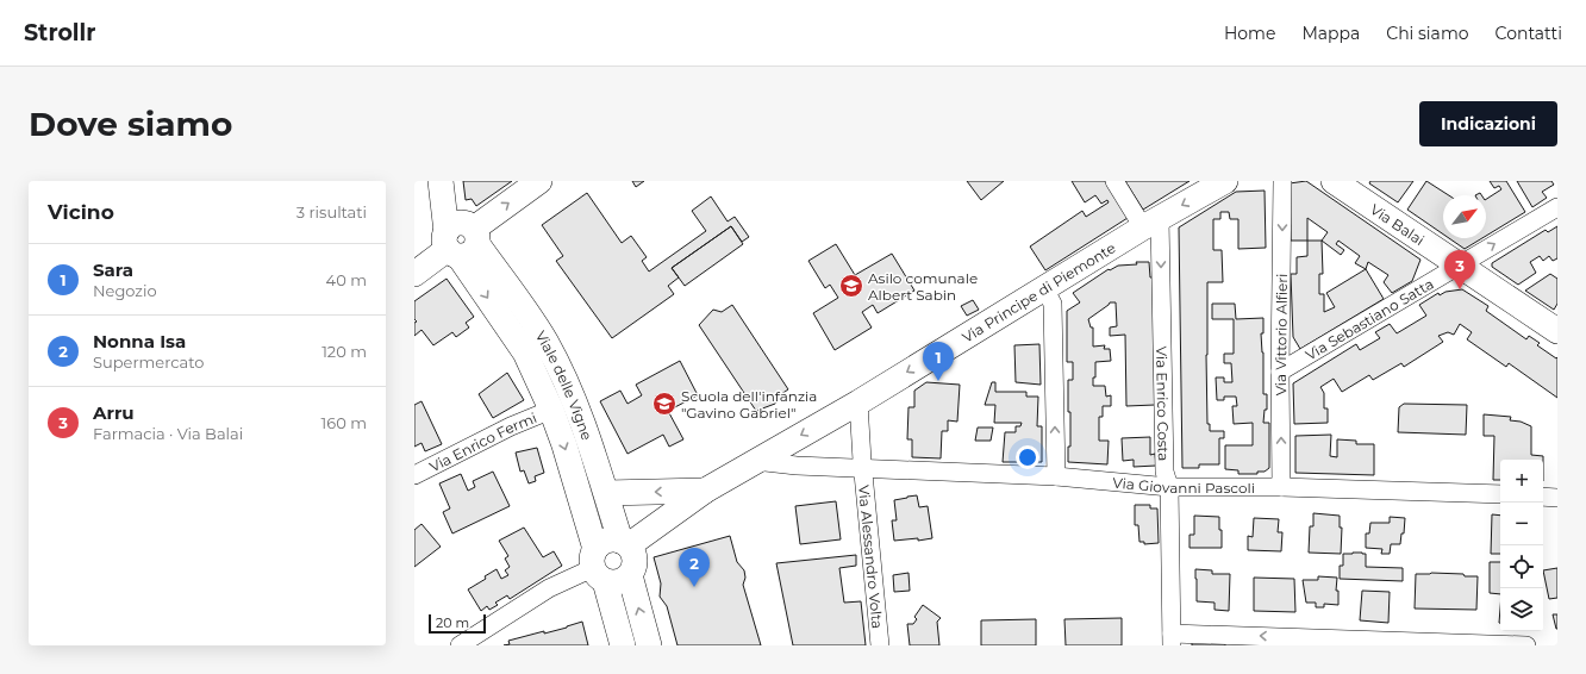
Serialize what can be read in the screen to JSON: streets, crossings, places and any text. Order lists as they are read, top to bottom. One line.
{"streets":{"street":["Via Balai","Via Principe di Piemonte","Via Sebastiano Satta","Via Vittorio Alfieri","Viale delle Vigne","Via Enrico Costa","Via Enrico Fermi","Via Giovanni Pascoli","Via Alessandro Volta"]},"crossings":[["Via Balai","Via Sebastiano Satta"],["Via Principe di Piemonte","Viale delle Vigne"],["Via Principe di Piemonte","Via Enrico Costa"],["Via Principe di Piemonte","Via Giovanni Pascoli"],["Via Sebastiano Satta","Via Vittorio Alfieri"],["Via Vittorio Alfieri","Via Giovanni Pascoli"],["Viale delle Vigne","Via Enrico Fermi"],["Via Enrico Costa","Via Giovanni Pascoli"],["Via Giovanni Pascoli","Via Alessandro Volta"]],"one_way":["Via Principe di Piemonte","Via Sebastiano Satta"],"places":{"school or university":["Asilo comunale Albert Sabin","Scuola dell'infanzia \"Gavino Gabriel\""]},"scale_bar":"20 m","north":"top right","page":{"header":"Strollr","nav":["Home","Mappa","Chi siamo","Contatti"],"buttons":"Indicazioni","title":"Dove siamo","heading":["Vicino","3 risultati"],"list":[{"mark":"1","name":"Sara","note":"Negozio","value":"40 m"},{"mark":"2","name":"Nonna Isa","note":"Supermercato","value":"120 m"},{"mark":"3","name":"Arru","note":"Farmacia · Via Balai","value":"160 m"}],"pins":["3","1","2"],"map_buttons":["+","−"],"scale":"20 m"}}
